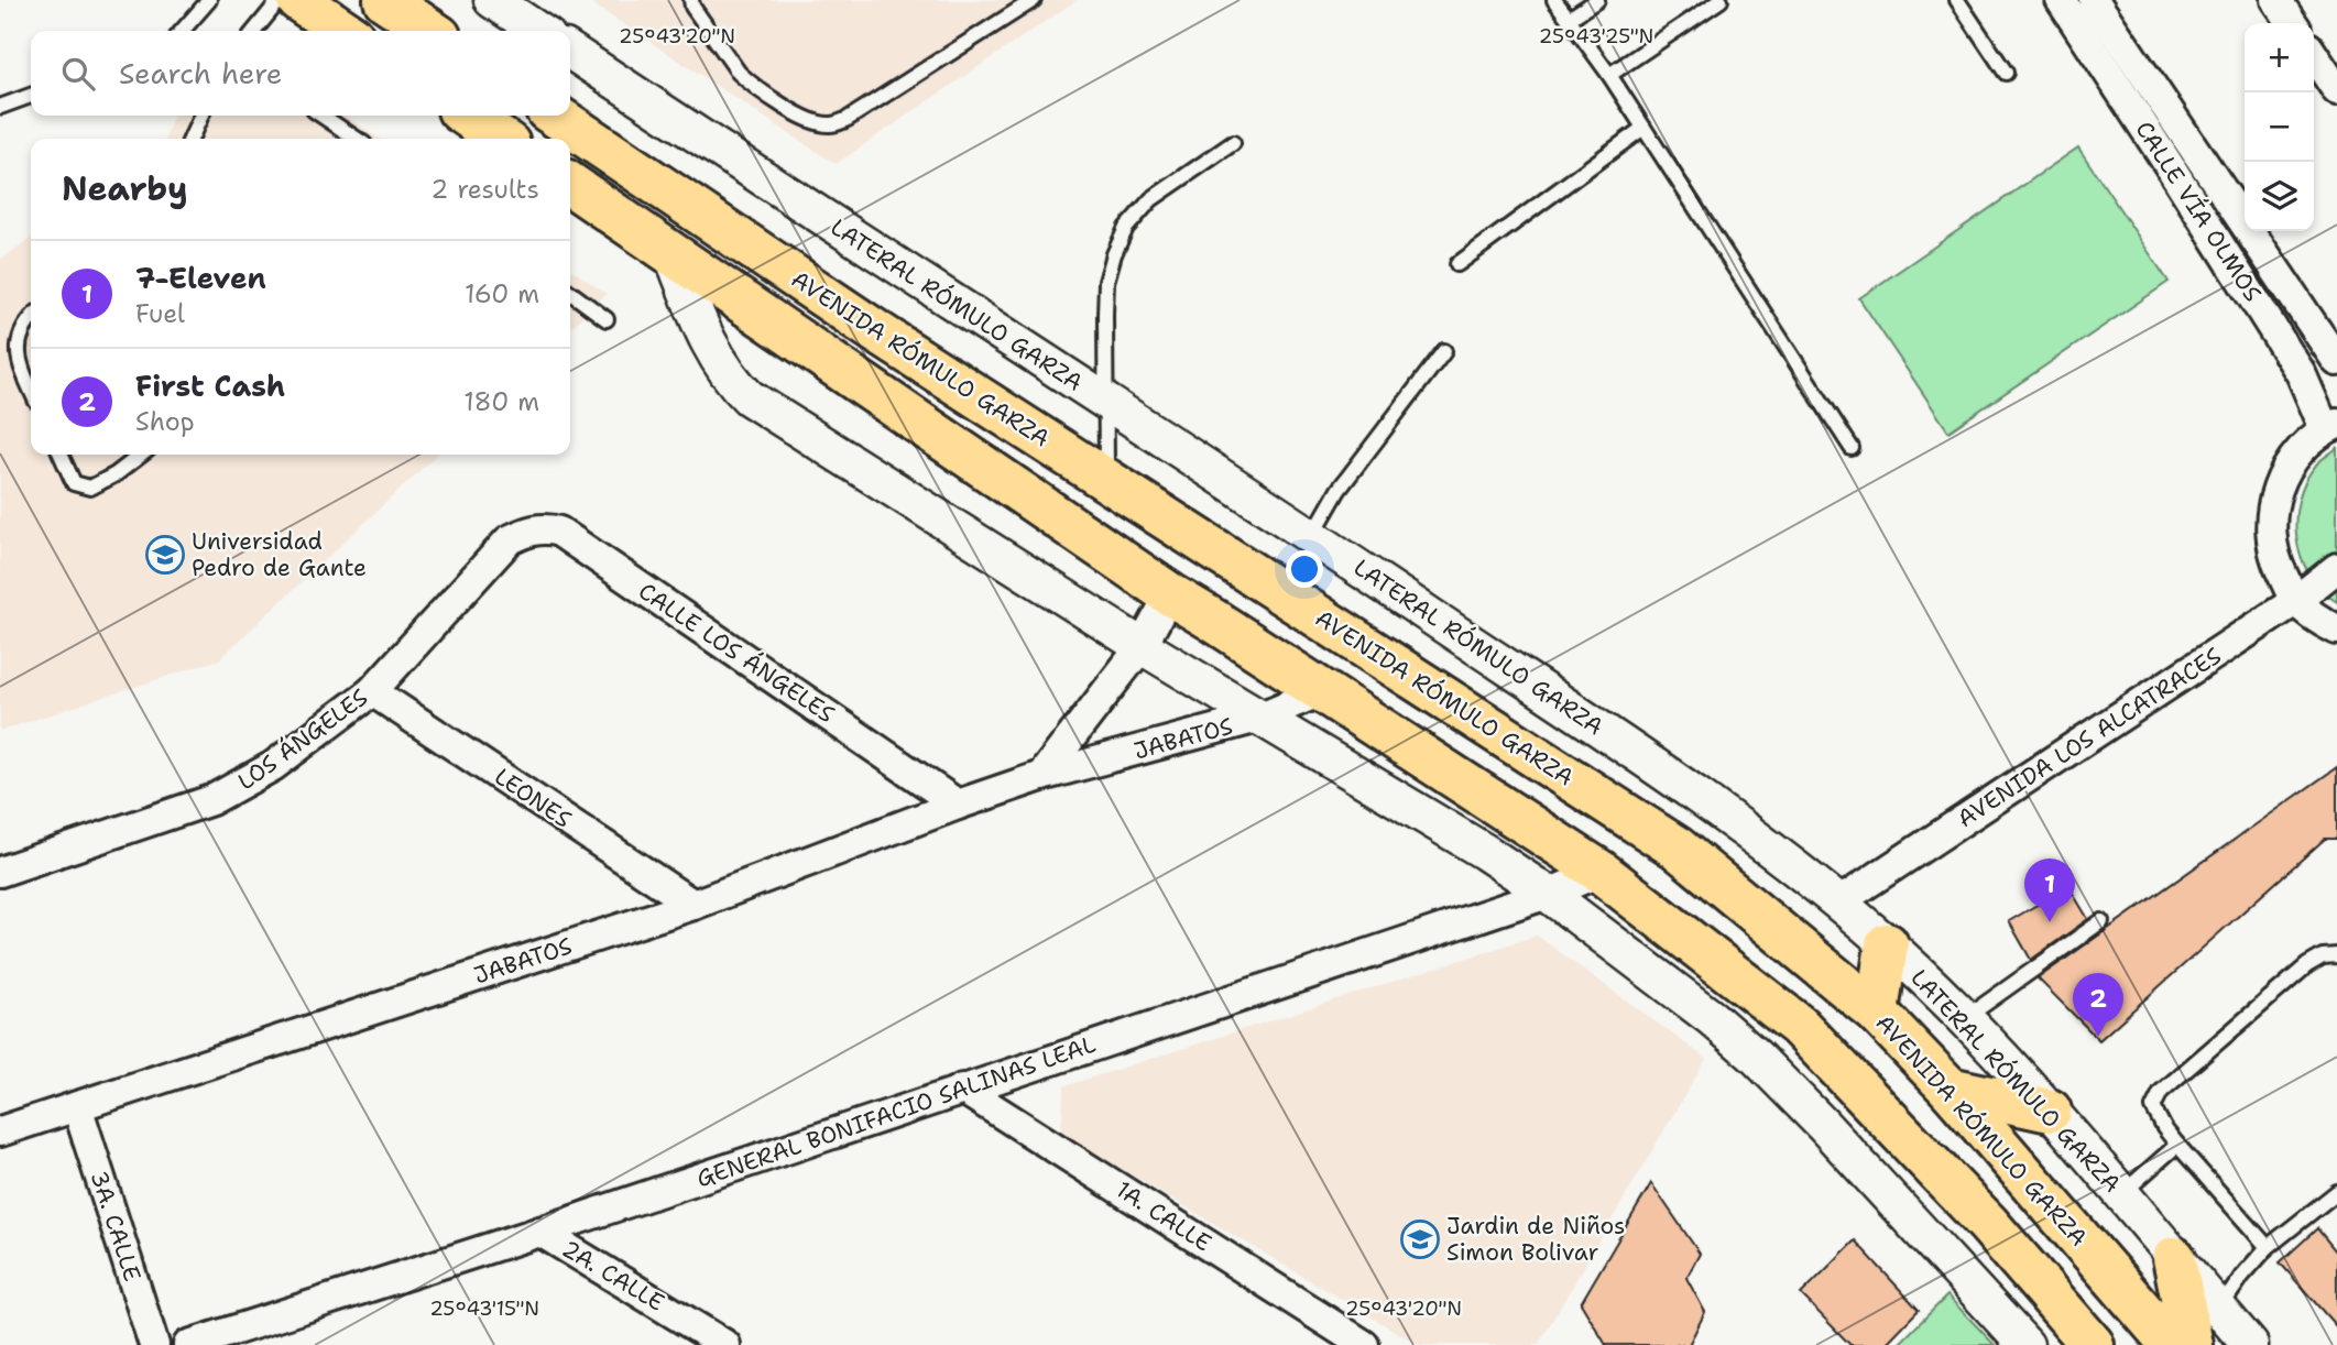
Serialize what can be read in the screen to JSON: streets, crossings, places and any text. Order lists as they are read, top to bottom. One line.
{"streets":{"main road":["AVENIDA RÓMULO GARZA"],"street":["CALLE VÍA OLMOS","LATERAL RÓMULO GARZA","CALLE LOS ÁNGELES","AVENIDA LOS ALCATRACES","JABATOS","LOS ÁNGELES","LEONES","GENERAL BONIFACIO SALINAS LEAL","1A. CALLE","3A. CALLE","2A. CALLE"]},"crossings":[["LATERAL RÓMULO GARZA","AVENIDA LOS ALCATRACES"],["CALLE LOS ÁNGELES","JABATOS"],["CALLE LOS ÁNGELES","LOS ÁNGELES"],["JABATOS","LEONES"],["JABATOS","3A. CALLE"],["LOS ÁNGELES","LEONES"],["GENERAL BONIFACIO SALINAS LEAL","1A. CALLE"],["GENERAL BONIFACIO SALINAS LEAL","2A. CALLE"]],"places":{"school or university":["Universidad Pedro de Gante","Jardin de Niños Simon Bolivar"]},"page":{"map_buttons":["+","−"],"search":"Search here","heading":["Nearby","2 results"],"list":[{"mark":"1","name":"7-Eleven","note":"Fuel","value":"160 m"},{"mark":"2","name":"First Cash","note":"Shop","value":"180 m"}],"pins":["1","2"]},"coordinates":["25°43'20\"N","25°43'25\"N","25°43'15\"N"]}
